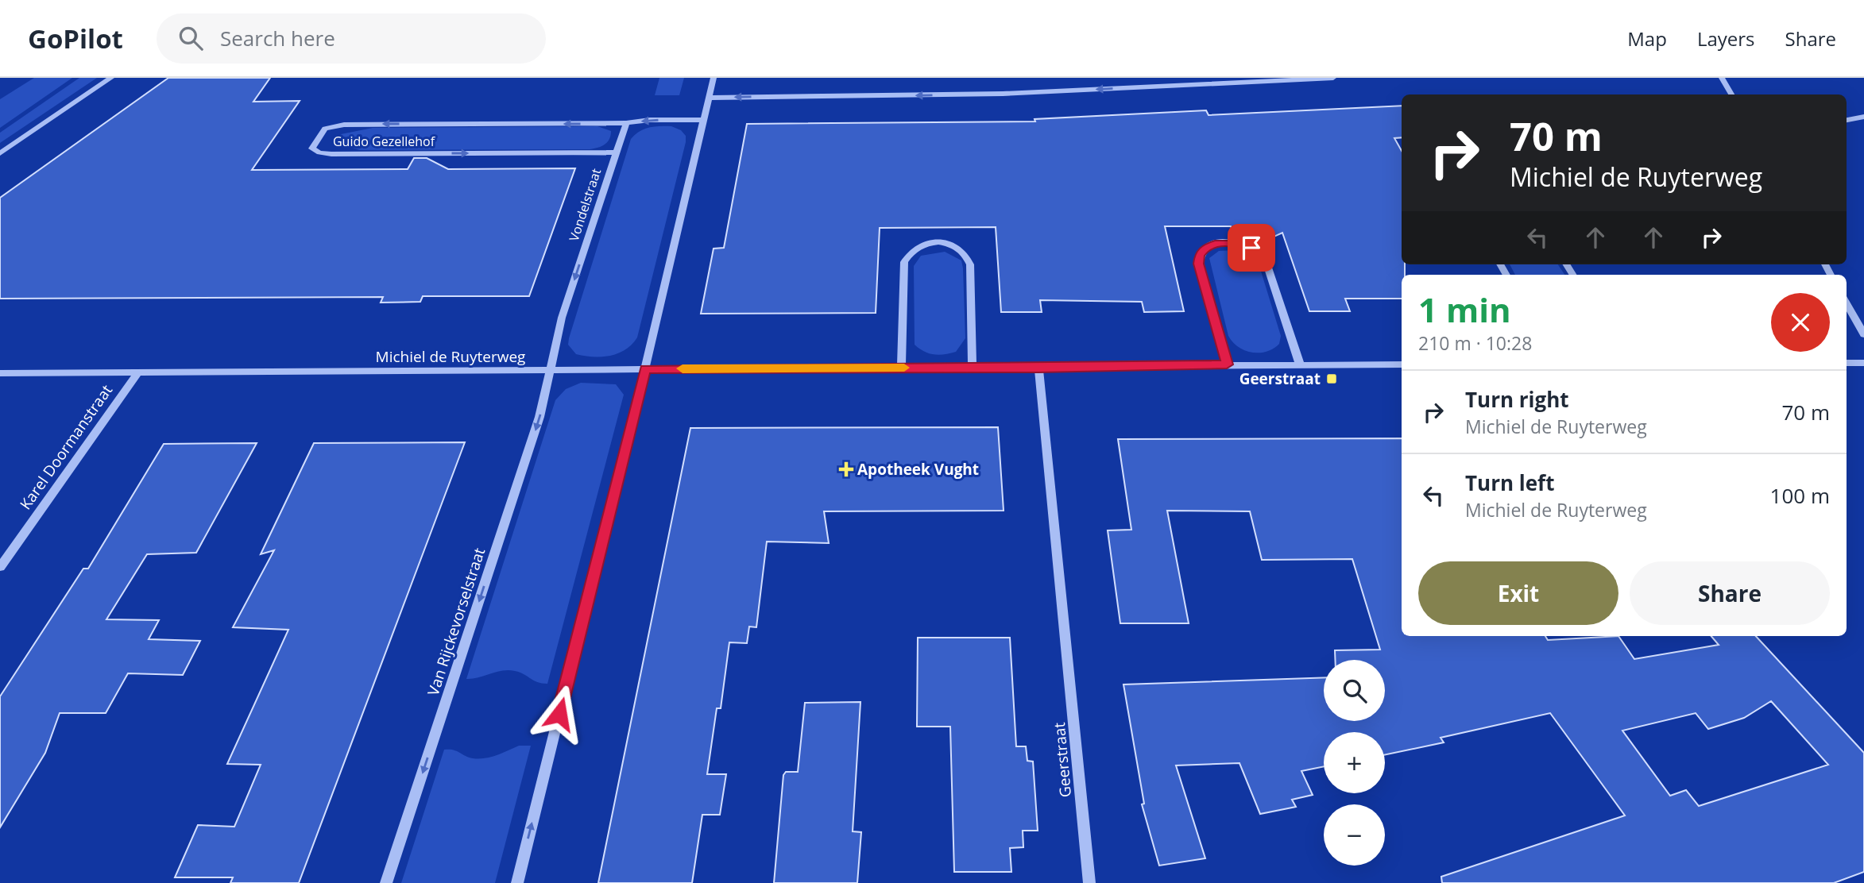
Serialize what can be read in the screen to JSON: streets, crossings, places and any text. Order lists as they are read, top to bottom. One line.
{"streets":{"street":["Guido Gezellehof","Vondelstraat","Michiel de Ruyterweg","Karel Doormanstraat","Van Rijckevorselstraat","Geerstraat"]},"crossings":[["Guido Gezellehof","Vondelstraat"],["Vondelstraat","Michiel de Ruyterweg"],["Vondelstraat","Van Rijckevorselstraat"],["Michiel de Ruyterweg","Karel Doormanstraat"],["Michiel de Ruyterweg","Van Rijckevorselstraat"],["Michiel de Ruyterweg","Geerstraat"]],"one_way":["Van Rijckevorselstraat"],"places":{"transit":["Geerstraat"],"health":["Apotheek Vught"]},"page":{"header":"GoPilot","search":"Search here","nav":["Map","Layers","Share"],"turn":["70 m","Michiel de Ruyterweg"],"heading":["1 min","210 m · 10:28"],"list":[{"name":"Turn right","note":"Michiel de Ruyterweg","value":"70 m"},{"name":"Turn left","note":"Michiel de Ruyterweg","value":"100 m"}],"buttons":["Exit","Share"],"map_buttons":["+","−"]}}
